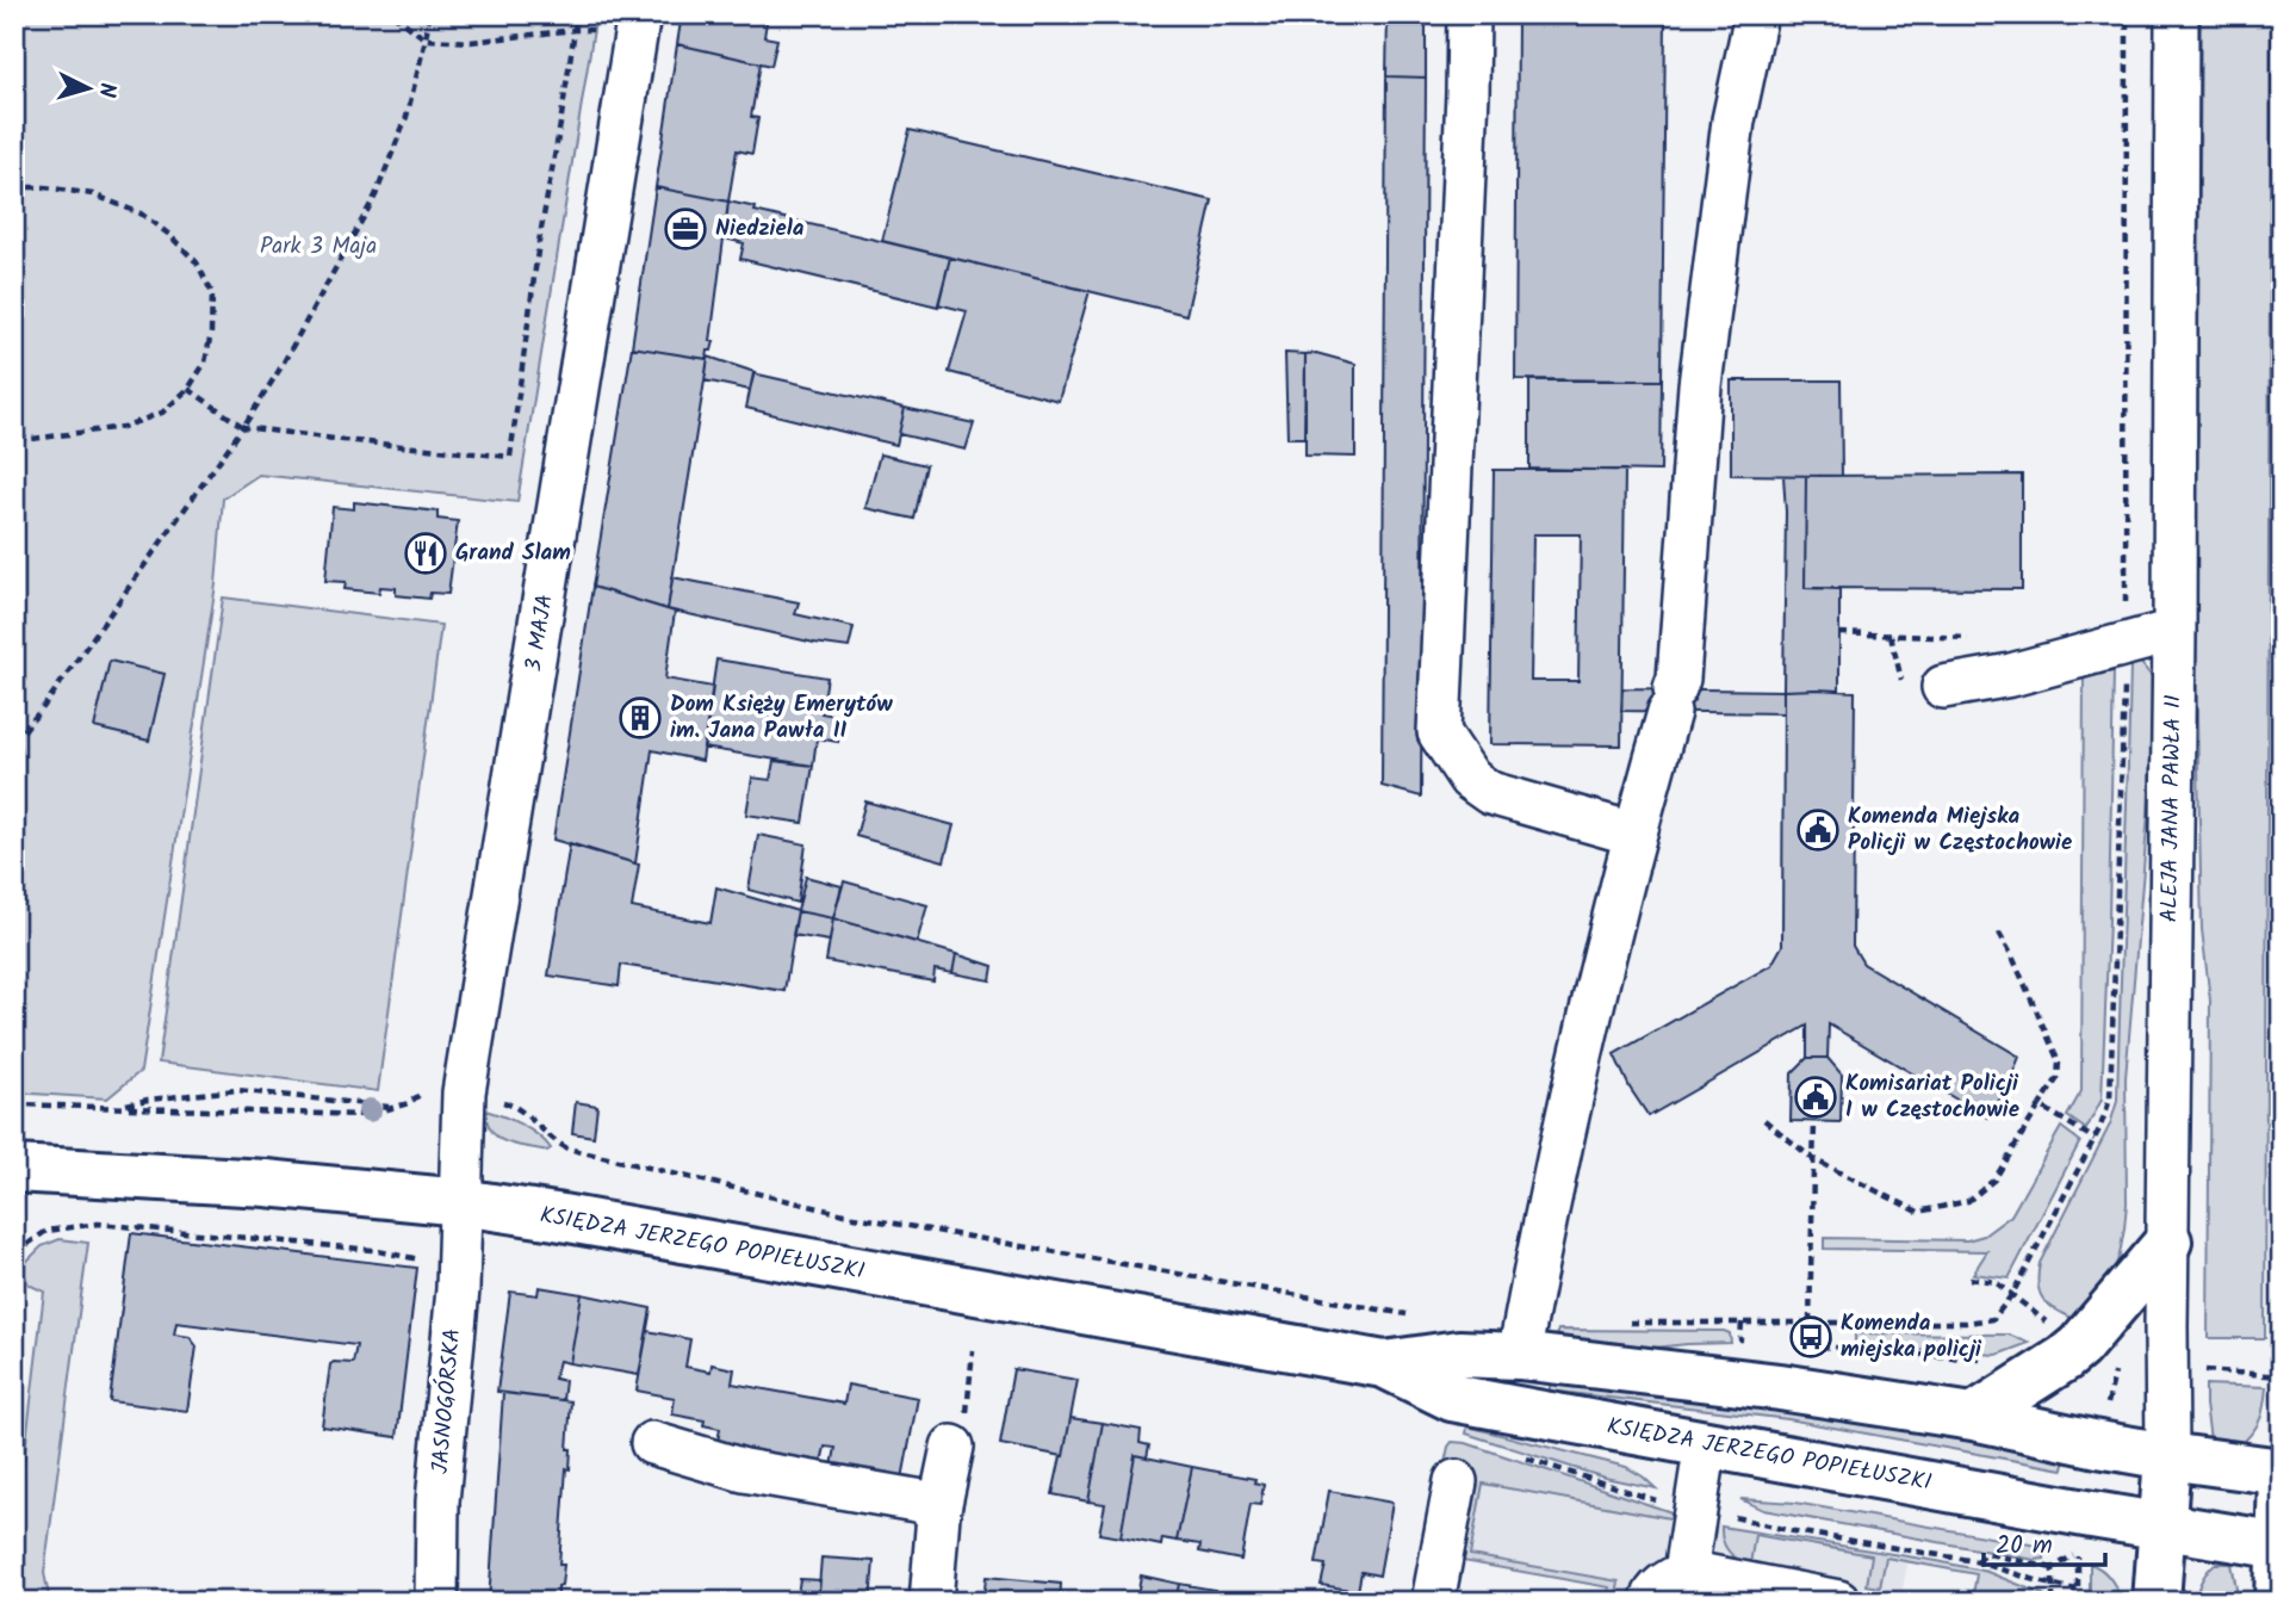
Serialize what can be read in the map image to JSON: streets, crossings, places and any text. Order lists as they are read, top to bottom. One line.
{"streets":{"main road":["ALEJA JANA PAWŁA II","KSIĘDZA JERZEGO POPIEŁUSZKI"],"street":["3 MAJA","JASNOGÓRSKA"]},"crossings":[["3 MAJA","KSIĘDZA JERZEGO POPIEŁUSZKI"],["3 MAJA","JASNOGÓRSKA"],["ALEJA JANA PAWŁA II","KSIĘDZA JERZEGO POPIEŁUSZKI"],["KSIĘDZA JERZEGO POPIEŁUSZKI","JASNOGÓRSKA"]],"parks":["Park 3 Maja"],"places":{"office":["Niedziela"],"restaurant":["Grand Slam"],"building":["Dom Księży Emerytów im. Jana Pawła II"],"public building":["Komenda Miejska Policji w Częstochowie","Komisariat Policji I w Częstochowie"],"bus stop":["Komenda miejska policji"]},"scale_bar":"20 m","north":"right"}
